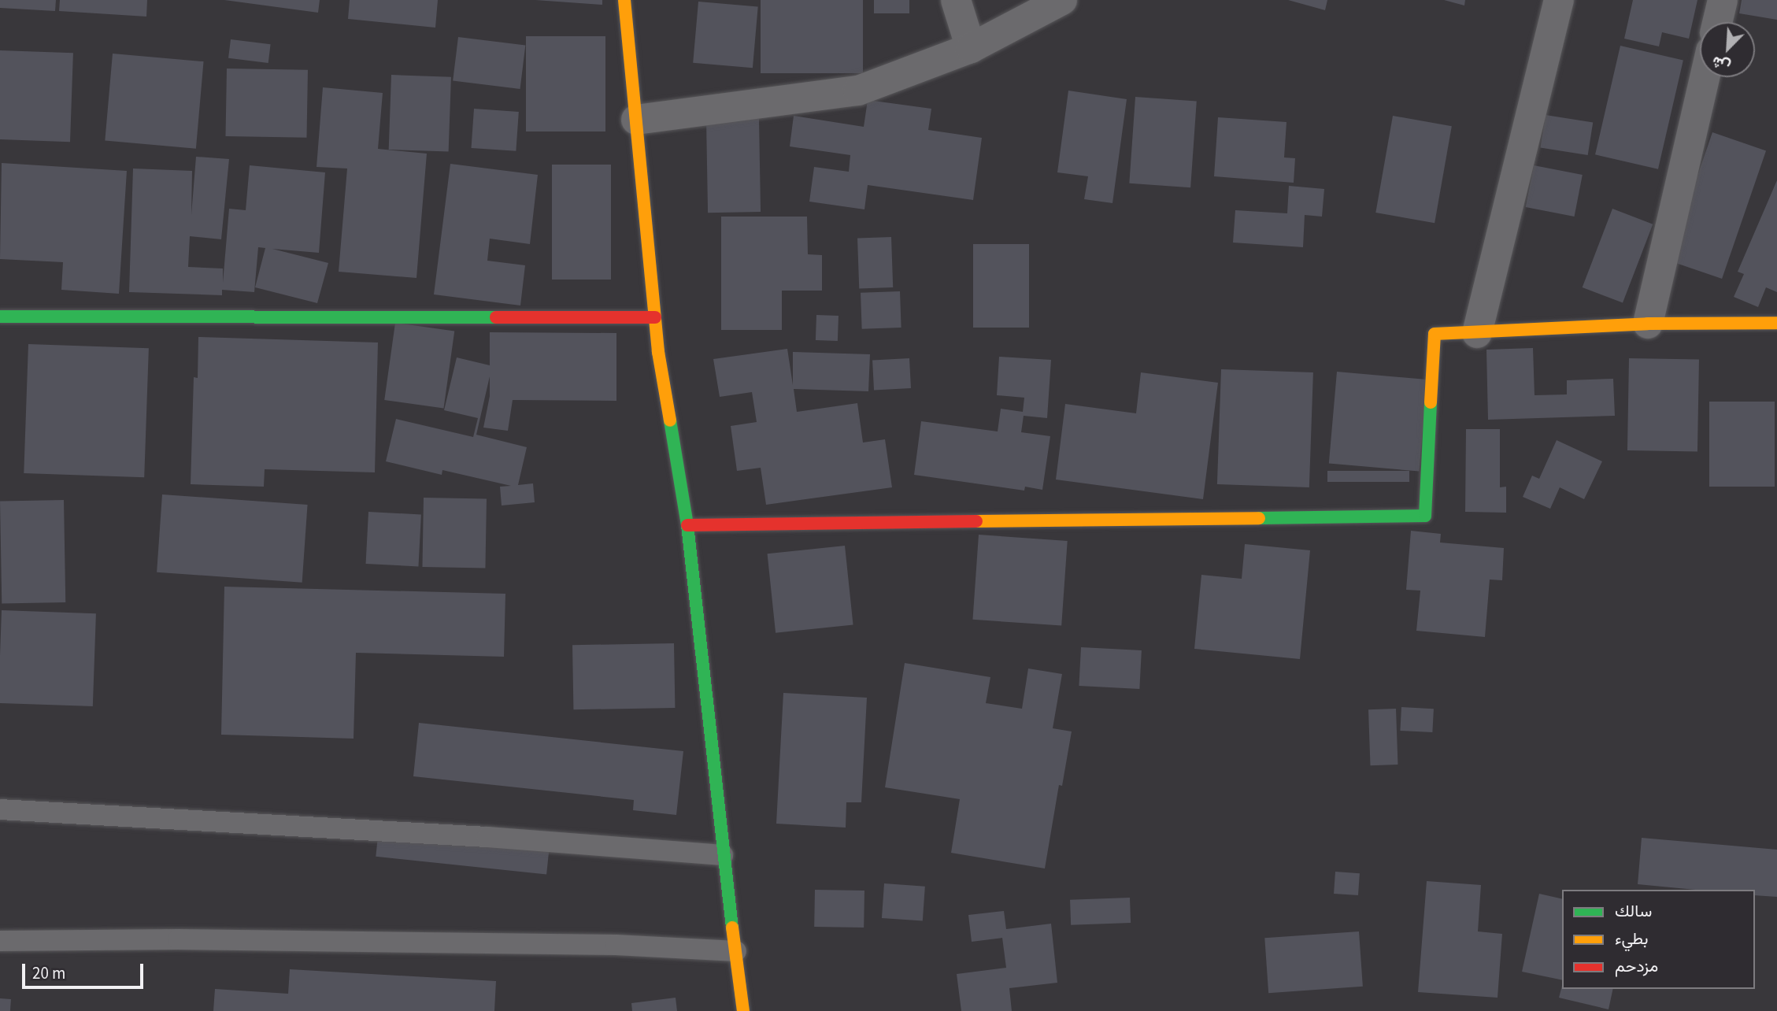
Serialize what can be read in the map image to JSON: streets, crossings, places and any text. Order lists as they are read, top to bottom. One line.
{"legend":["سالك","بطيء","مزدحم"],"scale_bar":"20 m","north":"bottom left"}
